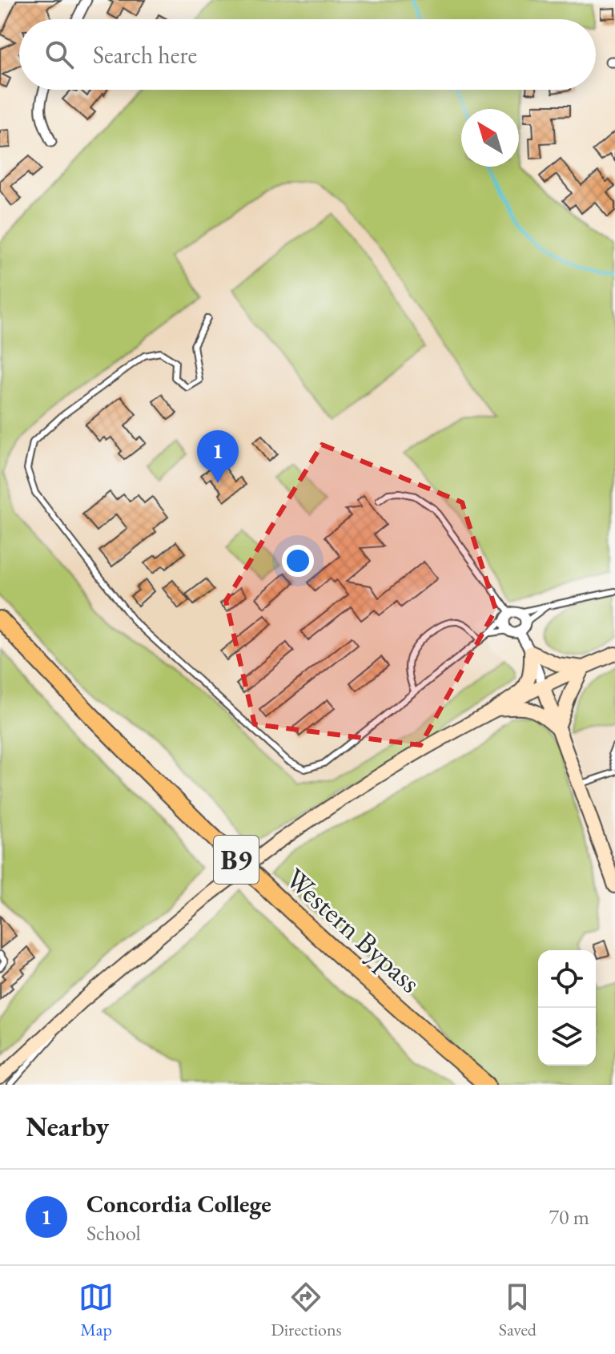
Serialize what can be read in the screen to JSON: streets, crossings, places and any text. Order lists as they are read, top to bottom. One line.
{"streets":{"highway":["B9","Western Bypass"]},"north":"top left","page":{"search":"Search here","pins":"1","heading":"Nearby","list":[{"mark":"1","name":"Concordia College","note":"School","value":"70 m"}],"nav":["Map","Directions","Saved"]}}
